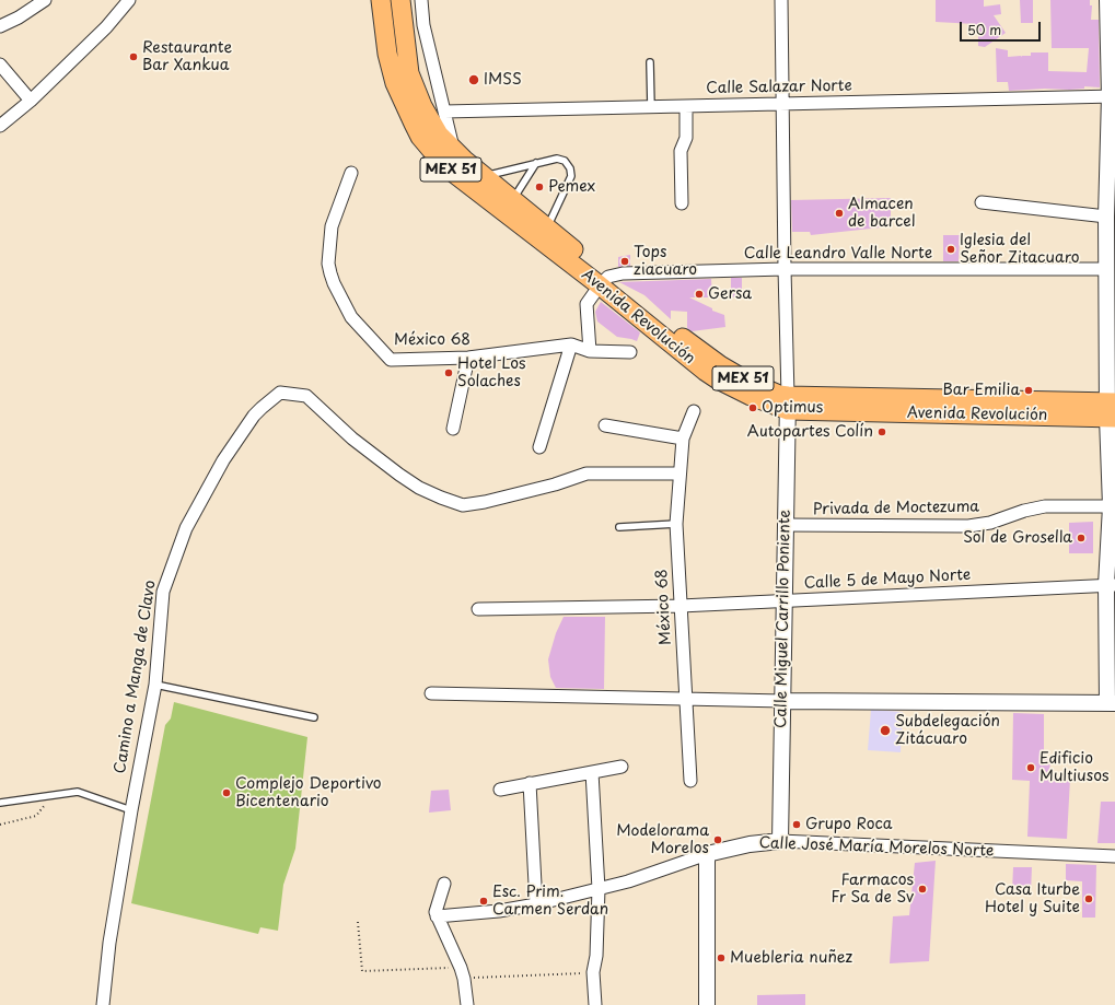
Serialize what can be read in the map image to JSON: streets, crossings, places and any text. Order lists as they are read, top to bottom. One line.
{"streets":{"main road":["MEX 51","Avenida Revolución"],"street":["Calle Salazar Norte","Calle Leandro Valle Norte","México 68","Privada de Moctezuma","Calle 5 de Mayo Norte","Calle Miguel Carrillo Poniente","Camino a Manga de Clavo","Calle José María Morelos Norte"]},"crossings":[["Calle Leandro Valle Norte","Avenida Revolución"],["Avenida Revolución","Calle Miguel Carrillo Poniente"],["México 68","Calle 5 de Mayo Norte"],["México 68","Camino a Manga de Clavo"],["Privada de Moctezuma","Calle Miguel Carrillo Poniente"],["Calle 5 de Mayo Norte","Calle Miguel Carrillo Poniente"],["Calle Miguel Carrillo Poniente","Calle José María Morelos Norte"]],"places":["Restaurante Bar Xankua","IMSS","Pemex","Almacen de barcel","Iglesia del Señor Zitacuaro","Tops ziacuaro","Gersa","Hotel Los Solaches","Bar Emilia","Optimus","Autopartes Colín","Sol de Grosella","Subdelegación Zitácuaro","Edificio Multiusos","Complejo Deportivo Bicentenario","Grupo Roca","Modelorama Morelos","Farmacos Fr Sa de Sv","Casa Iturbe Hotel y Suite","Esc. Prim. Carmen Serdan","Muebleria nuñez"],"scale_bar":"50 m"}
